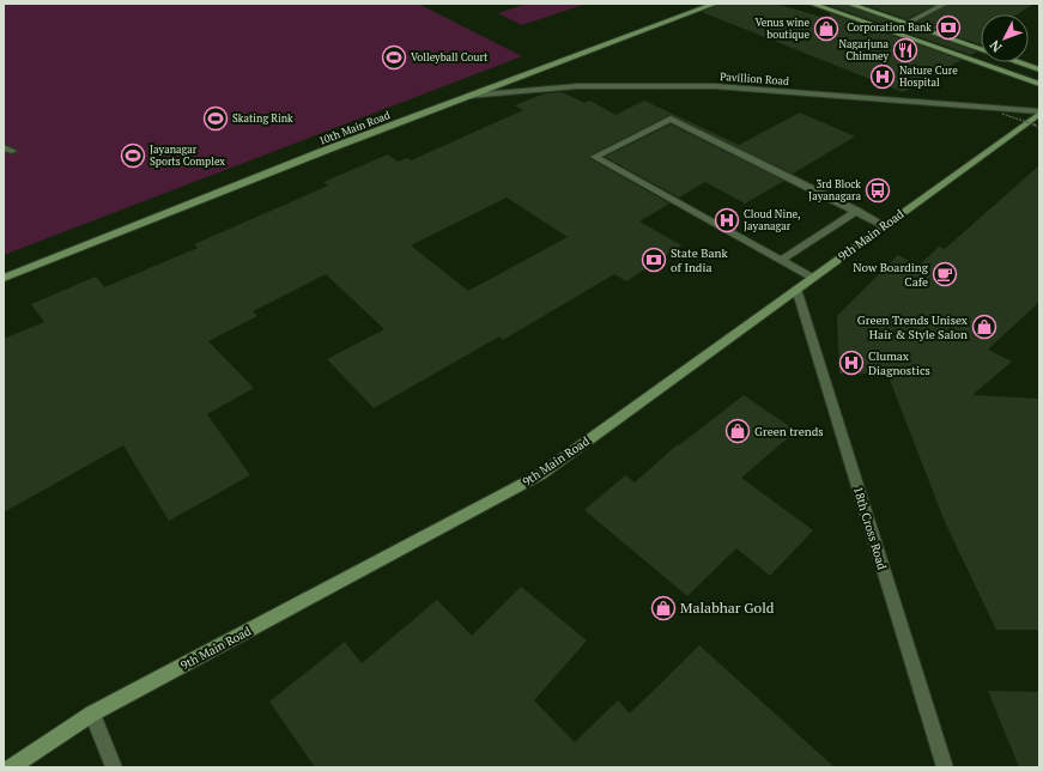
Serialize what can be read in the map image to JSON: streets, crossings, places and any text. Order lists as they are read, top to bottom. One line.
{"streets":{"main road":["10th Main Road","9th Main Road"],"street":["Pavillion Road","18th Cross Road"]},"crossings":[["Pavillion Road","10th Main Road"],["Pavillion Road","9th Main Road"],["9th Main Road","18th Cross Road"]],"places":{"bank":["Corporation Bank","State Bank of India"],"shop":["Venus wine boutique","Green Trends Unisex Hair & Style Salon","Green trends","Malabhar Gold"],"restaurant":["Nagarjuna Chimney"],"sports":["Volleyball Court","Skating Rink","Jayanagar Sports Complex"],"hospital":["Nature Cure Hospital","Cloud Nine, Jayanagar","Clumax Diagnostics"],"bus stop":["3rd Block Jayanagara"],"cafe":["Now Boarding Cafe"]},"north":"bottom left"}
